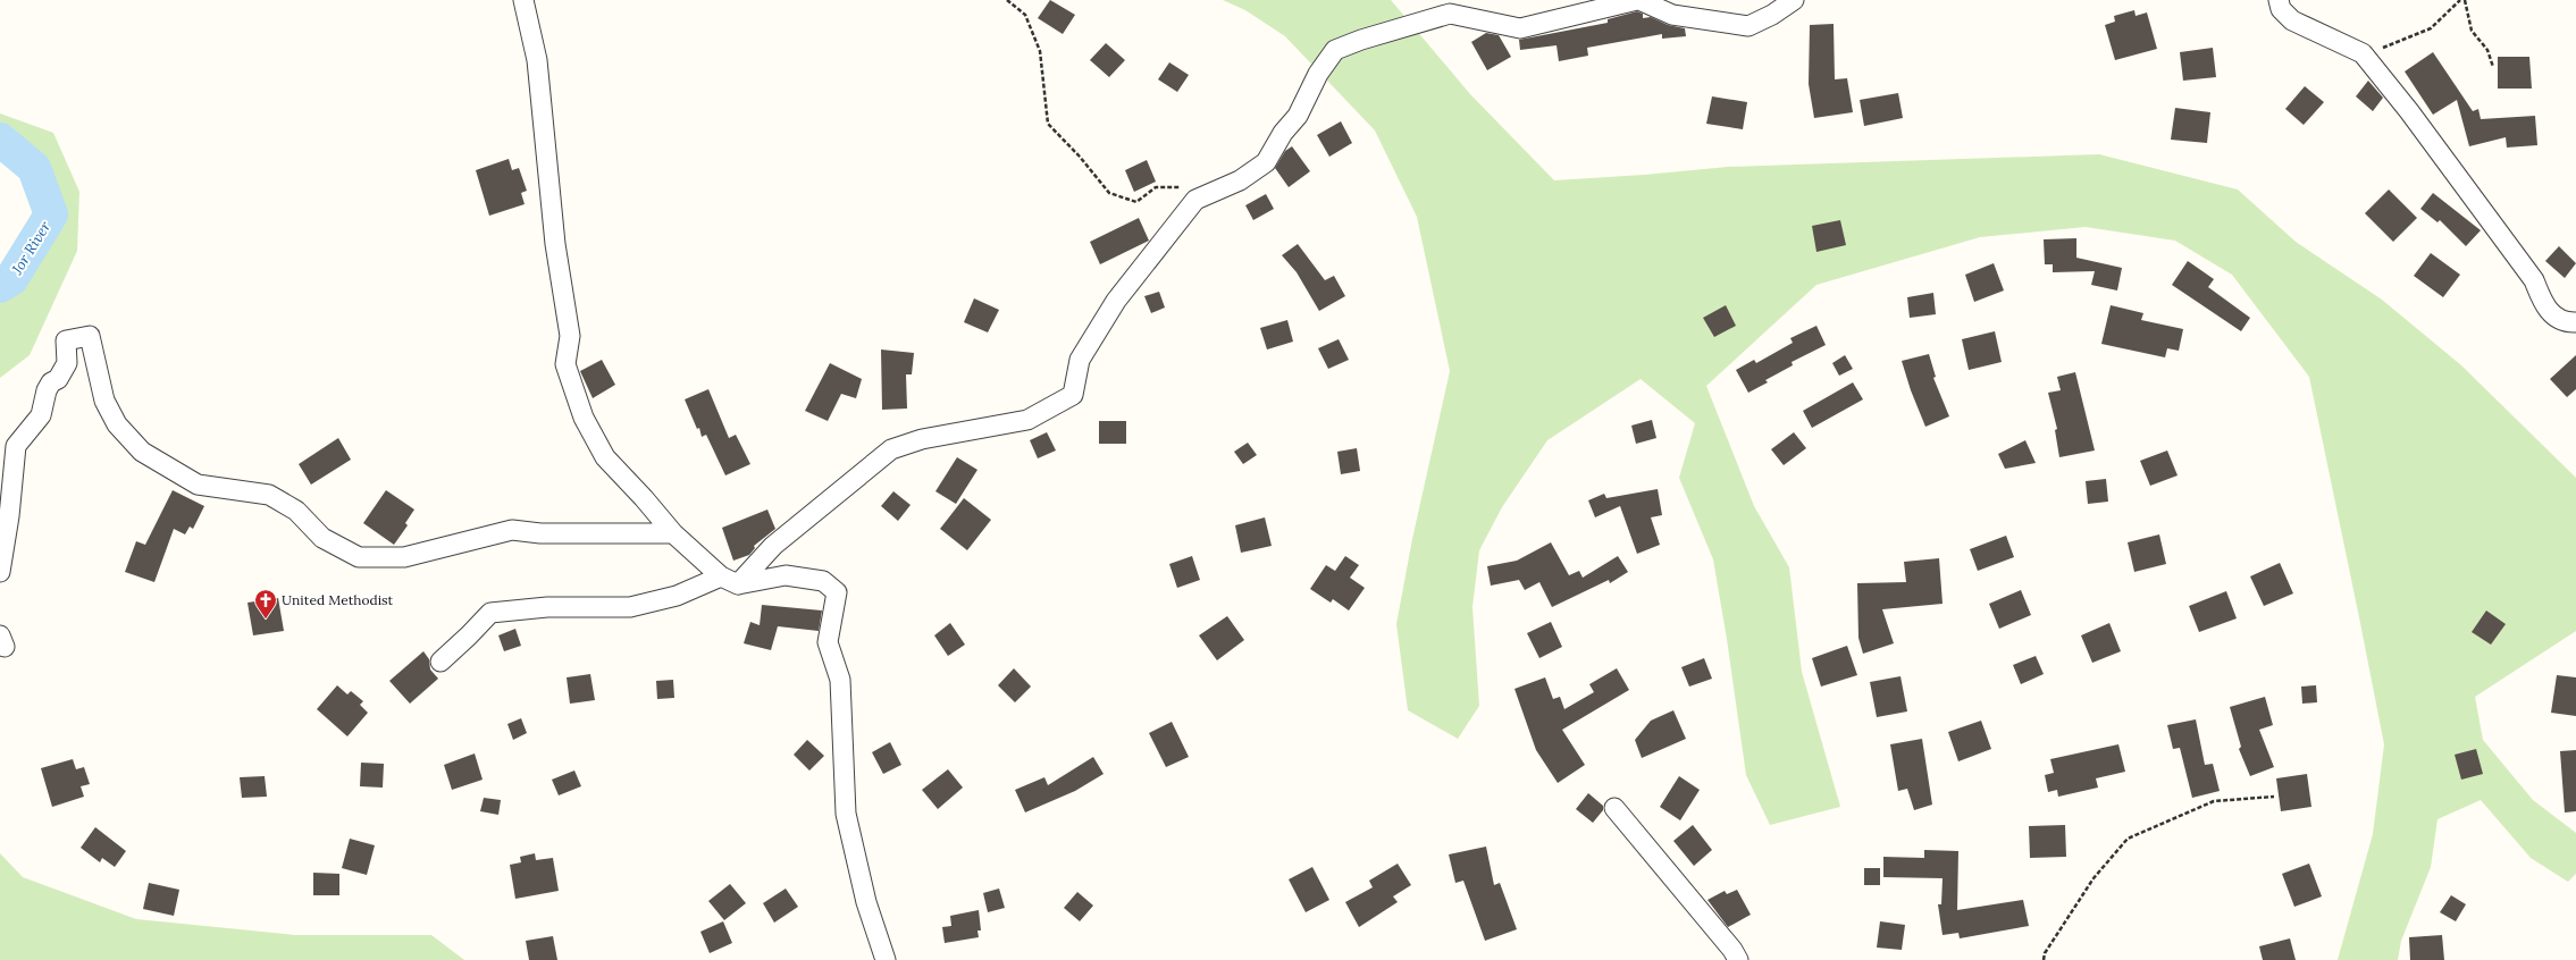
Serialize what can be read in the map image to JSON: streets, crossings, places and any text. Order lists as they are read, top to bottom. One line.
{"water":["Jor River"],"places":{"church":["United Methodist"]}}
